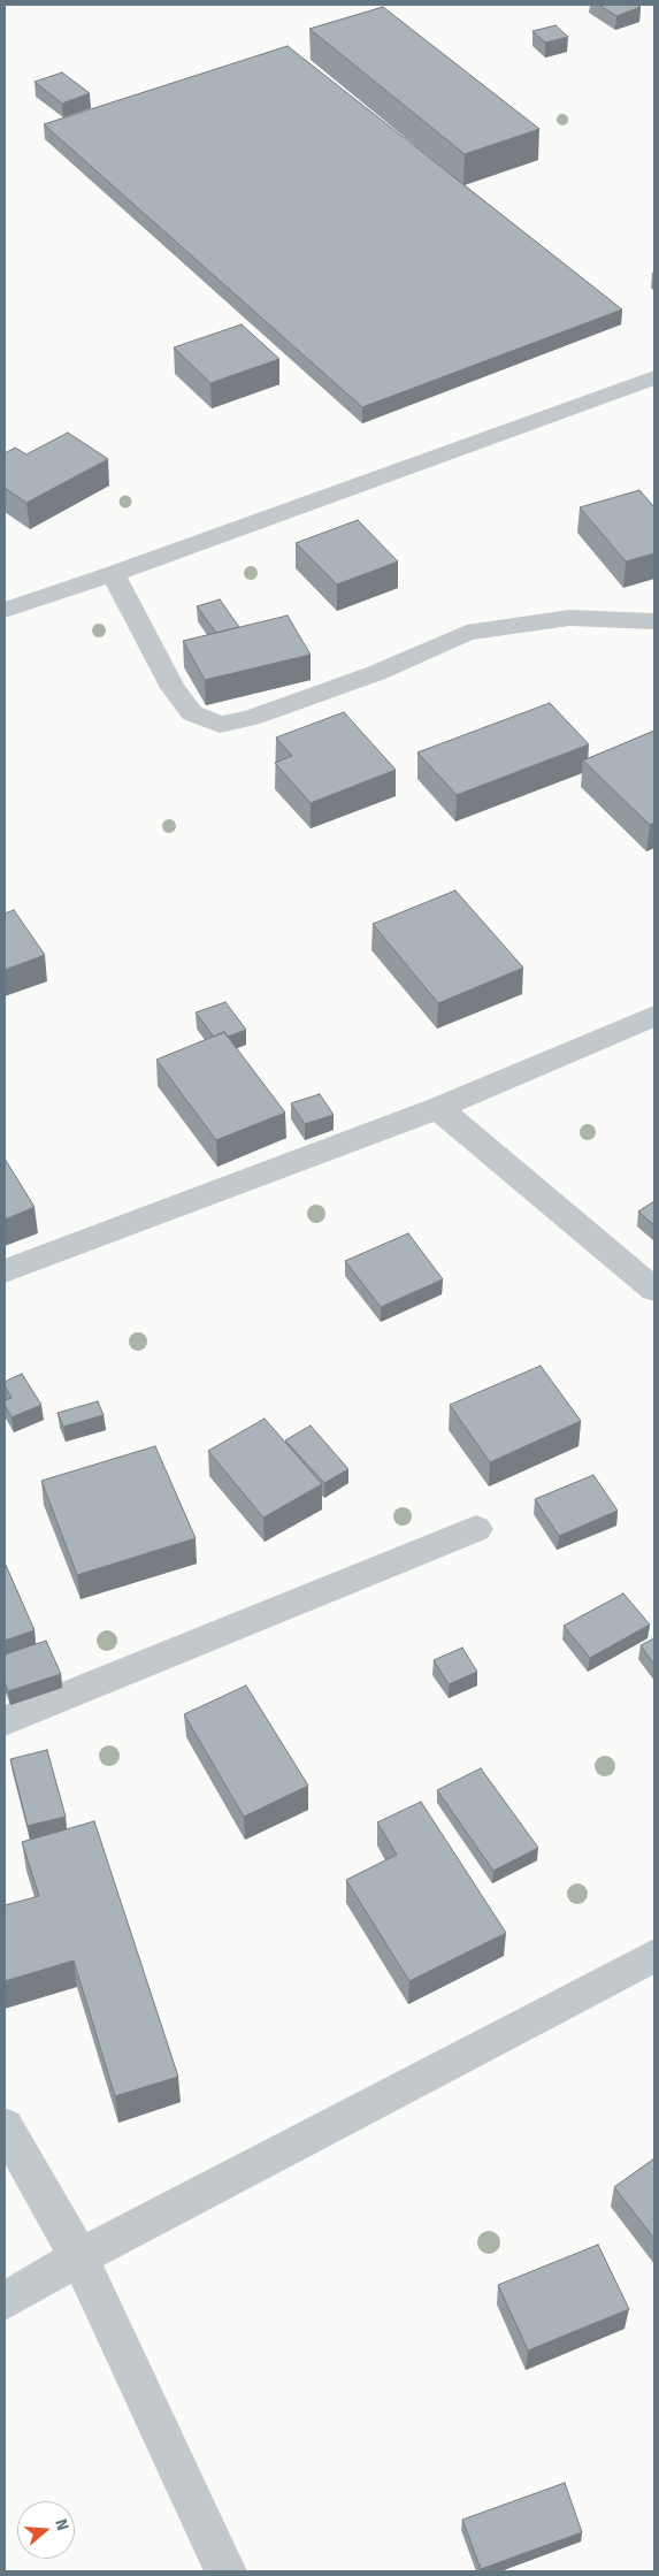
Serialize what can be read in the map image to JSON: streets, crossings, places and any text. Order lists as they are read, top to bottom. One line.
{"north":"right"}
